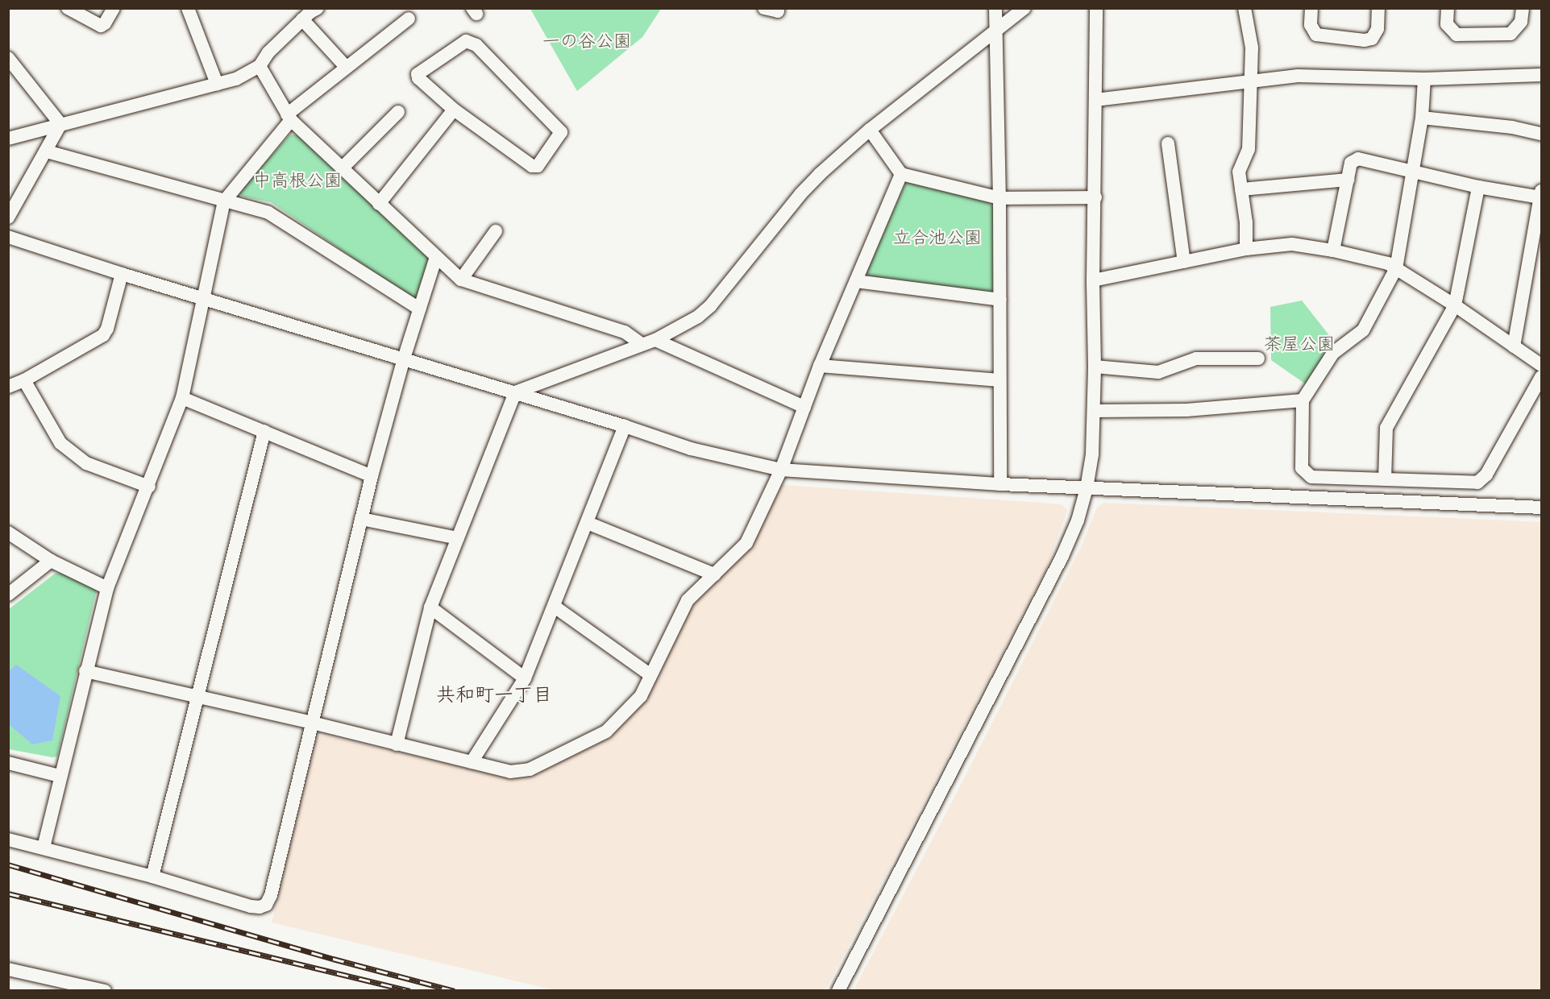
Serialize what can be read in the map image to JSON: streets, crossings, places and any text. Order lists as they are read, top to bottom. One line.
{"districts":["共和町一丁目"],"parks":["一の谷公園","中高根公園","立合池公園","茶屋公園"]}
